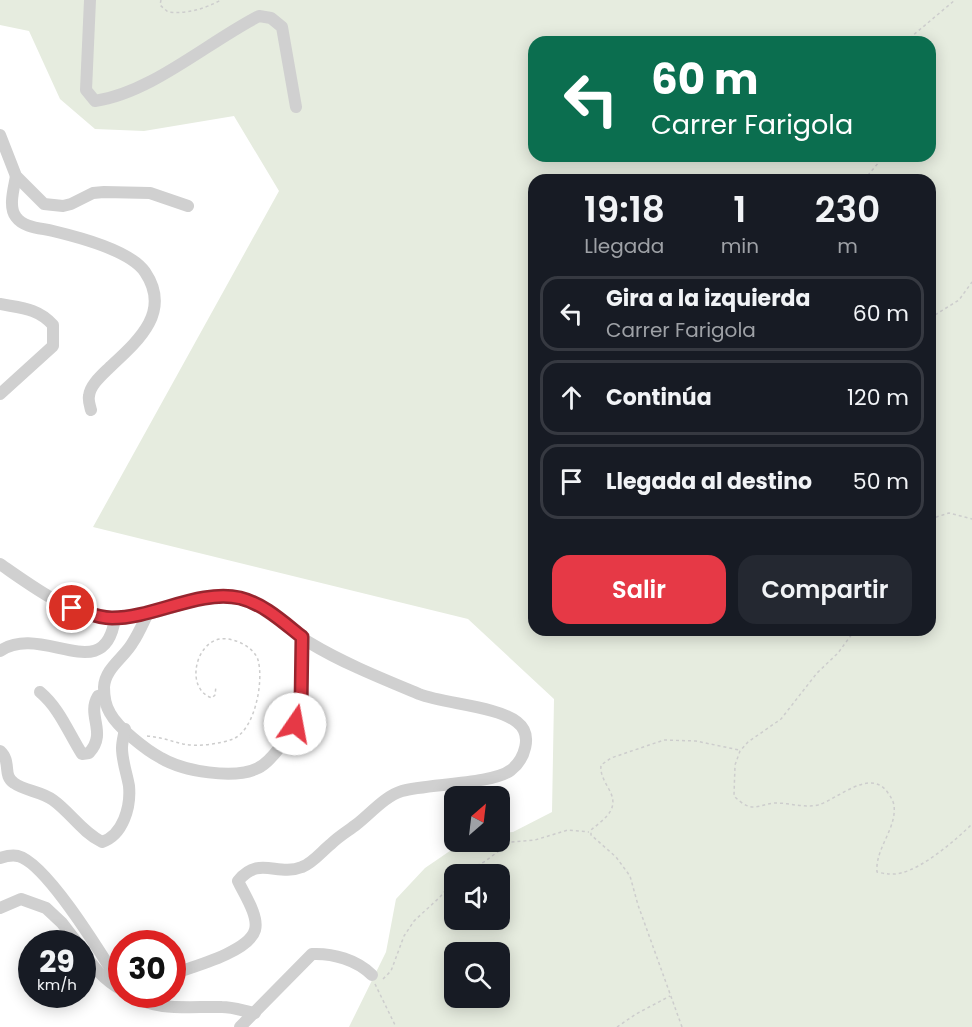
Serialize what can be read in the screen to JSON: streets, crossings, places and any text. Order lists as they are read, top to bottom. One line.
{"north":"top right","page":{"turn":["60 m","Carrer Farigola"],"eta":["19:18","Llegada","1","min","230","m"],"list":[{"name":"Gira a la izquierda","note":"Carrer Farigola","value":"60 m"},{"name":"Continúa","value":"120 m"},{"name":"Llegada al destino","value":"50 m"}],"buttons":["Salir","Compartir"],"speed":"29 km/h","limit":"30"}}
